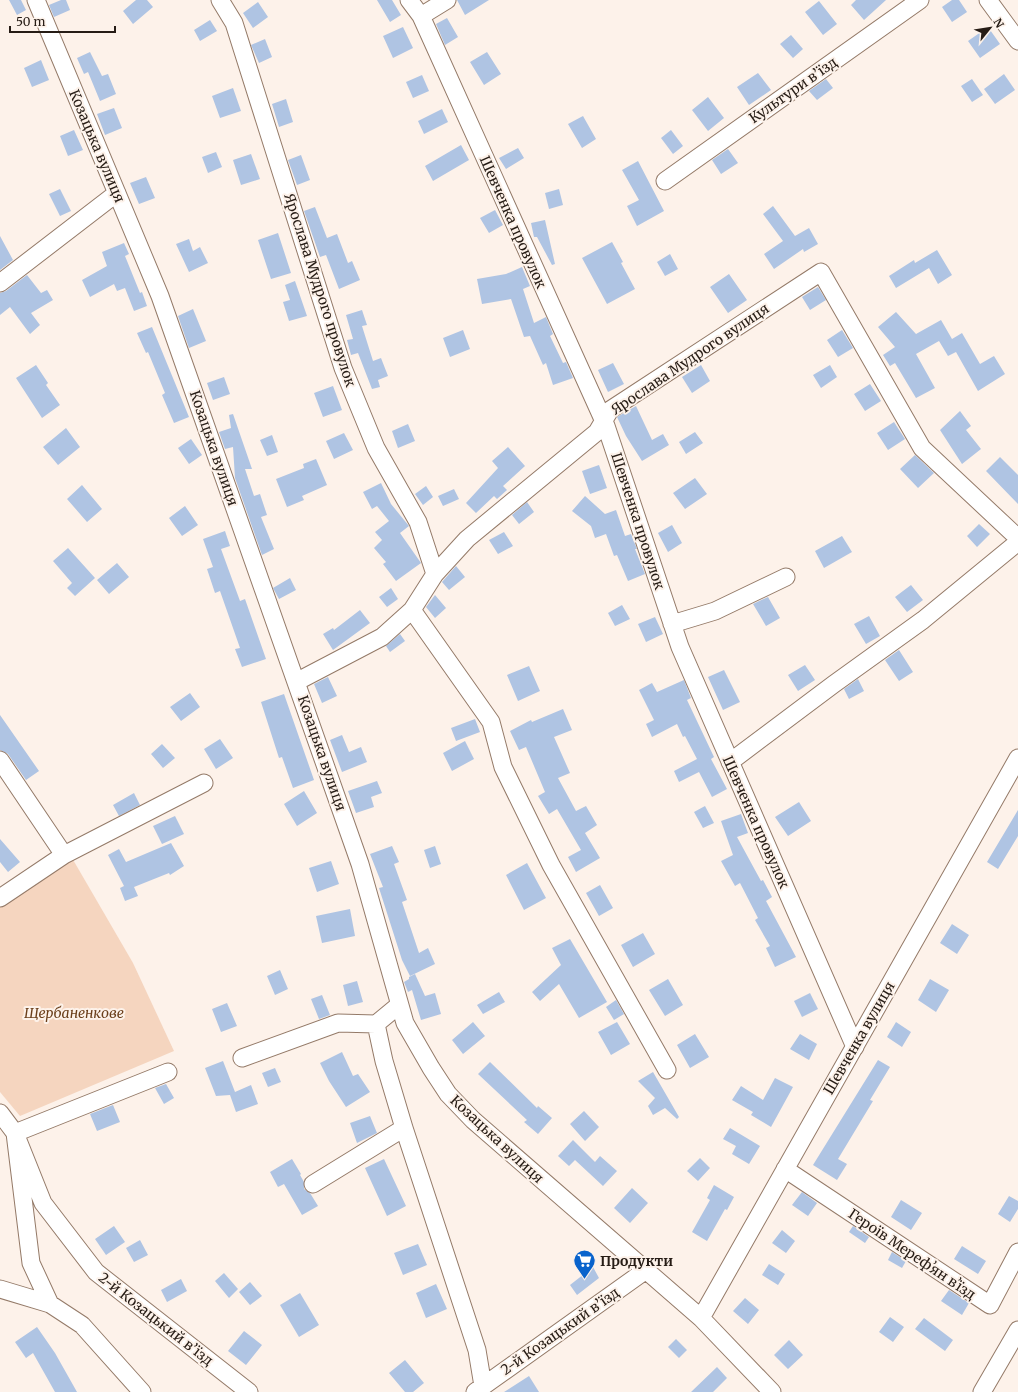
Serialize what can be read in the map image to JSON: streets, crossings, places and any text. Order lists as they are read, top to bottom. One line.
{"streets":{"street":["Культури в’їзд","Козацька вулиця","Шевченка провулок","Ярослава Мудрого провулок","Ярослава Мудрого вулиця","Шевченка вулиця","Героїв Мерефʼян вʼїзд","2-й Козацький в’їзд"]},"crossings":[["Козацька вулиця","Ярослава Мудрого вулиця"],["Козацька вулиця","Шевченка вулиця"],["Козацька вулиця","2-й Козацький в’їзд"],["Шевченка провулок","Ярослава Мудрого вулиця"],["Шевченка провулок","Шевченка вулиця"],["Ярослава Мудрого провулок","Ярослава Мудрого вулиця"],["Шевченка вулиця","Героїв Мерефʼян вʼїзд"]],"parks":["Щербаненкове"],"places":{"supermarket":["Продукти"]},"scale_bar":"50 m","north":"top right"}
